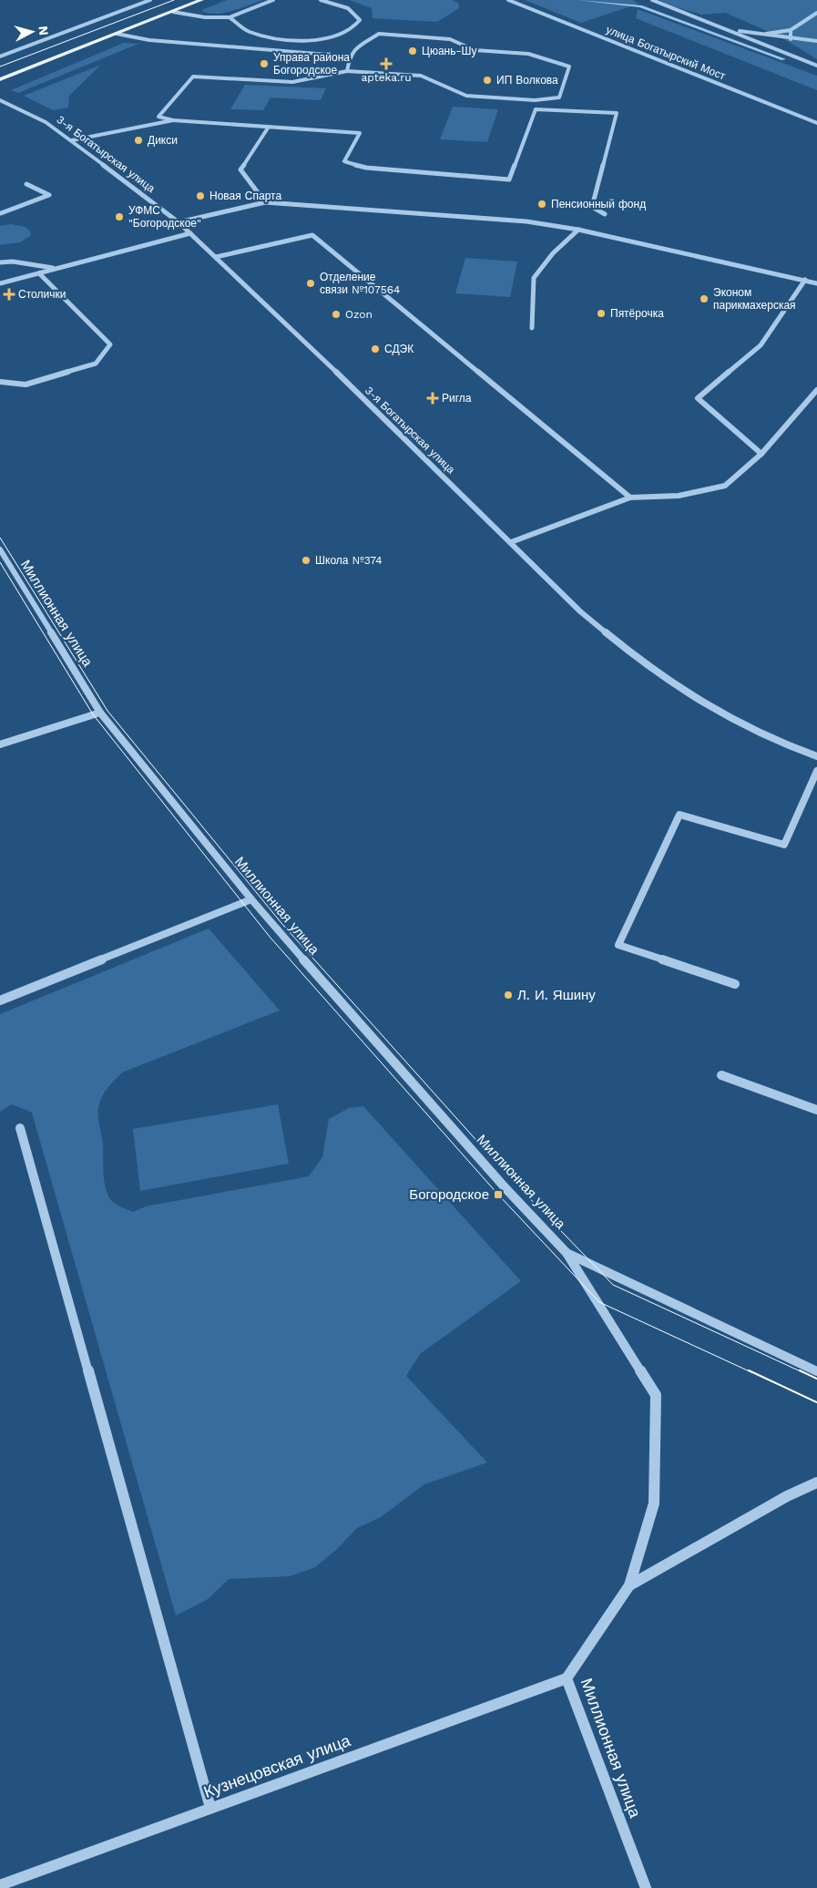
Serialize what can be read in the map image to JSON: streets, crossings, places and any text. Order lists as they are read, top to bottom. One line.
{"streets":{"street":["улица Богатырский Мост","3-я Богатырская улица","Миллионная улица","Кузнецовская улица"]},"crossings":[["Миллионная улица","Кузнецовская улица"]],"places":{"other":["Цюань-Шу","Управа района Богородское","ИП Волкова","Дикси","Новая Спарта","Пенсионный фонд","УФМС \"Богородское\"","Отделение связи №107564","Эконом парикмахерская","Пятёрочка","Ozon","СДЭК","Школа №374","Л. И. Яшину"],"health":["apteka.ru","Столички","Ригла"],"transit":["Богородское"]},"north":"right"}
